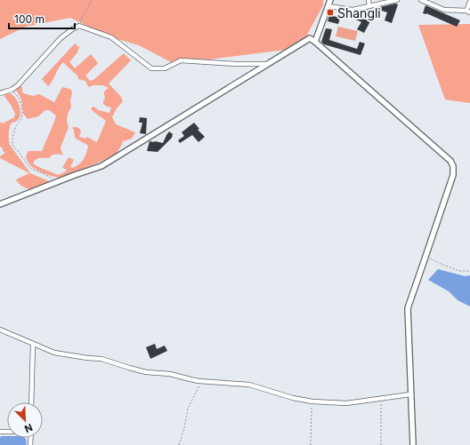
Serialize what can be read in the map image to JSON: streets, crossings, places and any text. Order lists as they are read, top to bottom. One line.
{"places":{"transit":["Shangli"]},"scale_bar":"100 m","north":"bottom right"}
